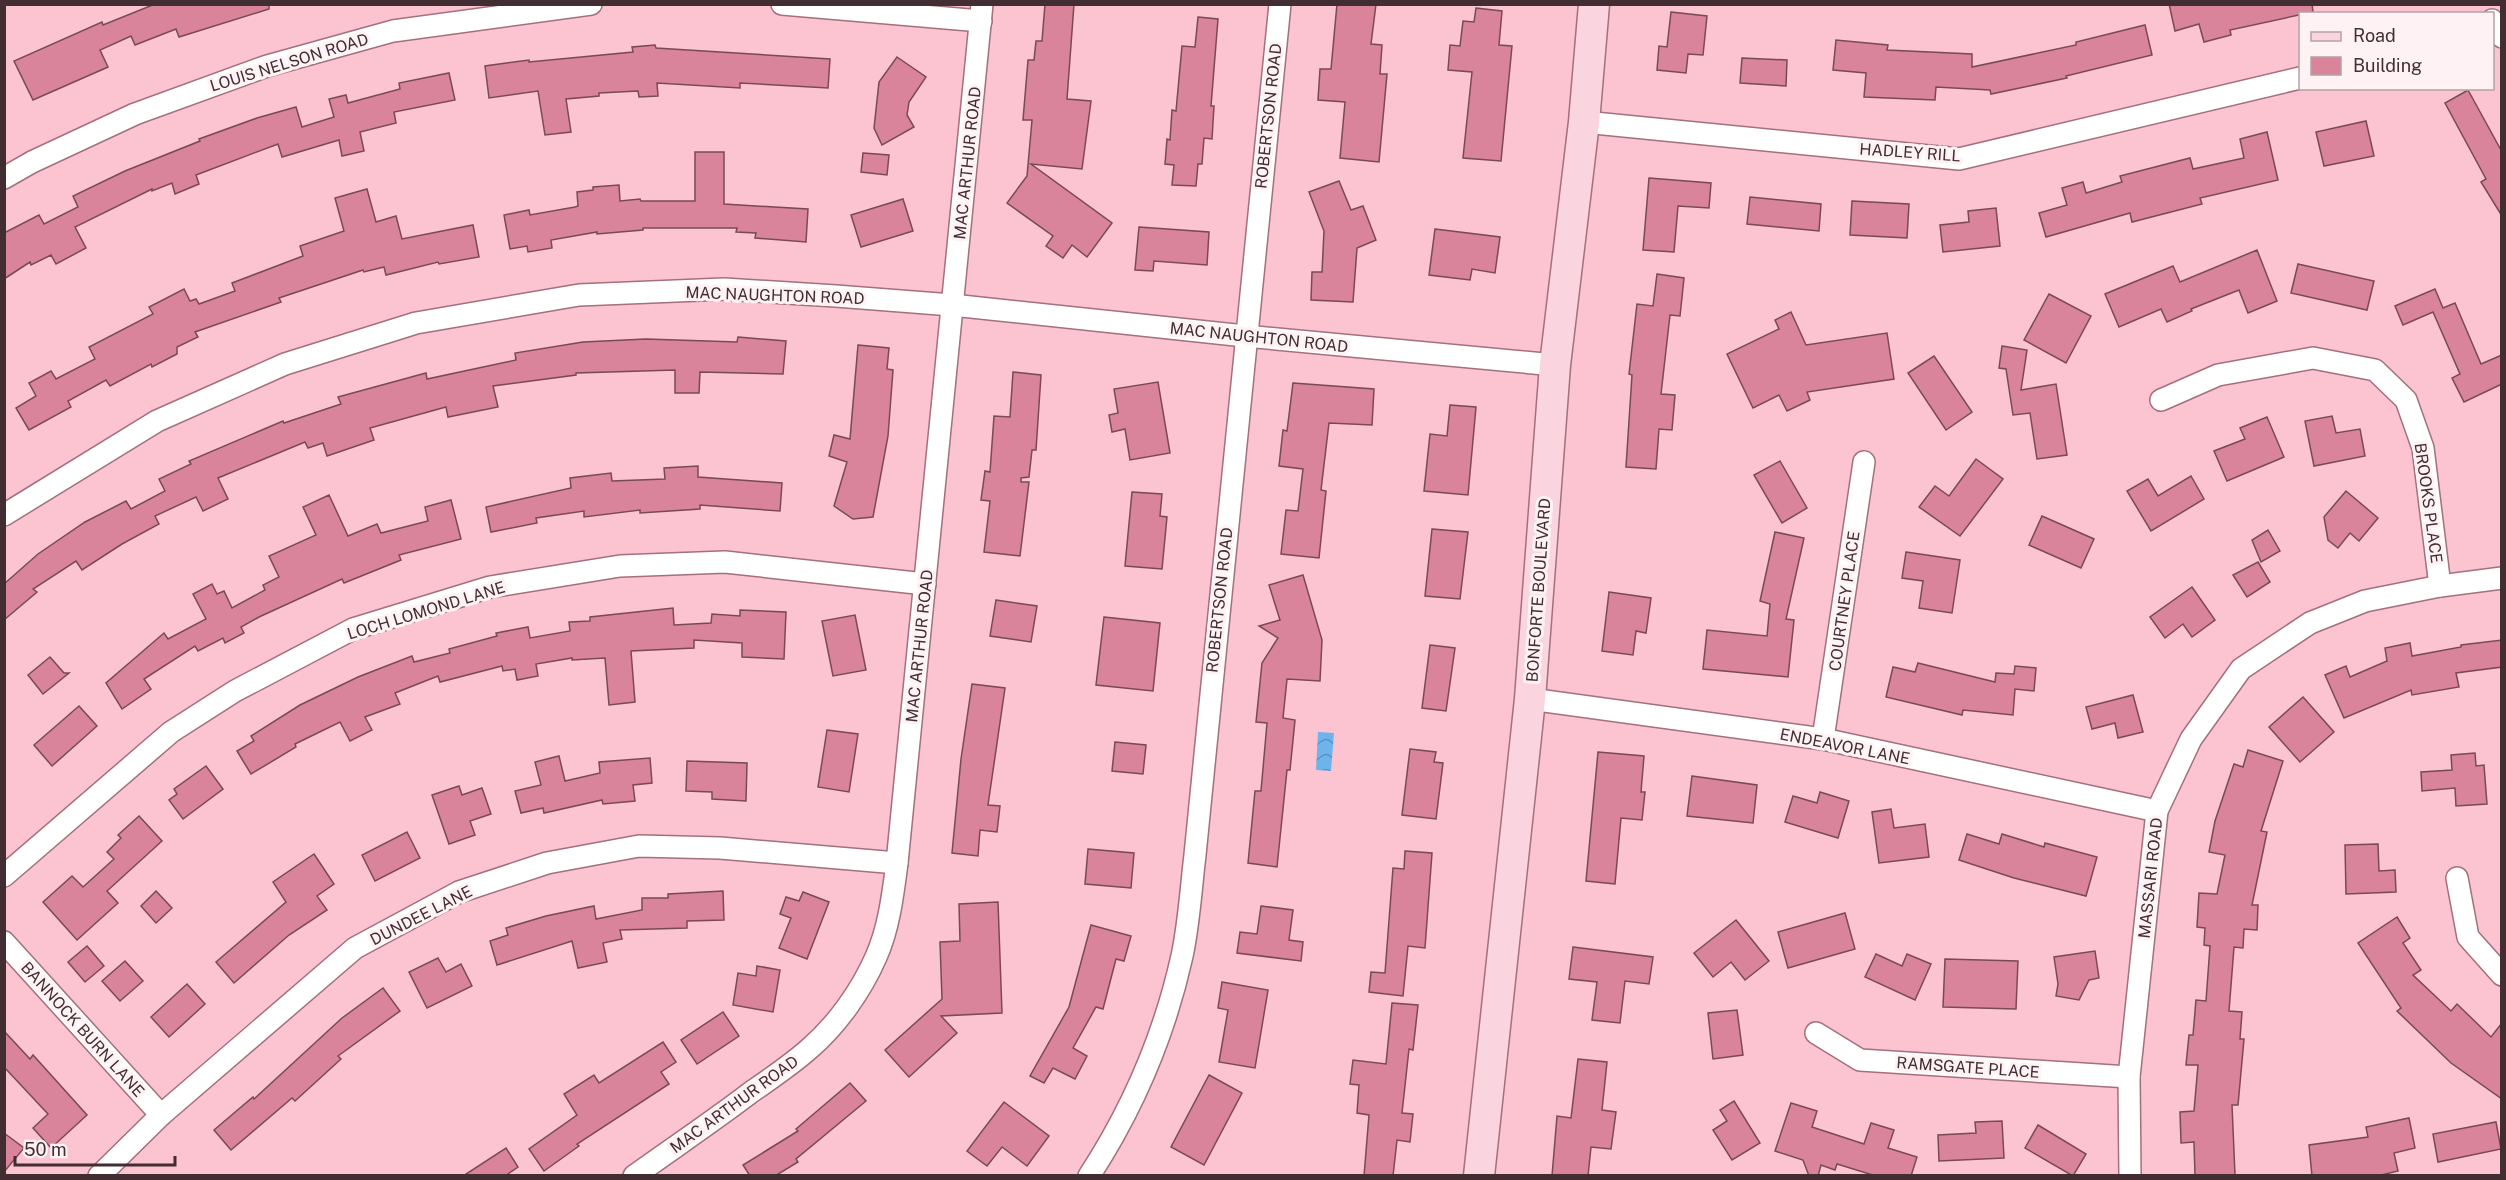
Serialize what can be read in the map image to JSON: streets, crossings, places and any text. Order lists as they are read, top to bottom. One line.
{"streets":{"main road":["BONFORTE BOULEVARD"],"street":["LOUIS NELSON ROAD","ROBERTSON ROAD","HADLEY RILL","MAC ARTHUR ROAD","MAC NAUGHTON ROAD","BROOKS PLACE","COURTNEY PLACE","LOCH LOMOND LANE","ENDEAVOR LANE","MASSARI ROAD","DUNDEE LANE","BANNOCK BURN LANE","RAMSGATE PLACE"]},"crossings":[["ROBERTSON ROAD","MAC NAUGHTON ROAD"],["HADLEY RILL","BONFORTE BOULEVARD"],["MAC ARTHUR ROAD","MAC NAUGHTON ROAD"],["MAC ARTHUR ROAD","LOCH LOMOND LANE"],["MAC ARTHUR ROAD","DUNDEE LANE"],["MAC NAUGHTON ROAD","BONFORTE BOULEVARD"],["BROOKS PLACE","MASSARI ROAD"],["BONFORTE BOULEVARD","ENDEAVOR LANE"],["COURTNEY PLACE","ENDEAVOR LANE"],["ENDEAVOR LANE","MASSARI ROAD"],["MASSARI ROAD","RAMSGATE PLACE"],["DUNDEE LANE","BANNOCK BURN LANE"]],"legend":["Road","Building"],"scale_bar":"50 m"}
